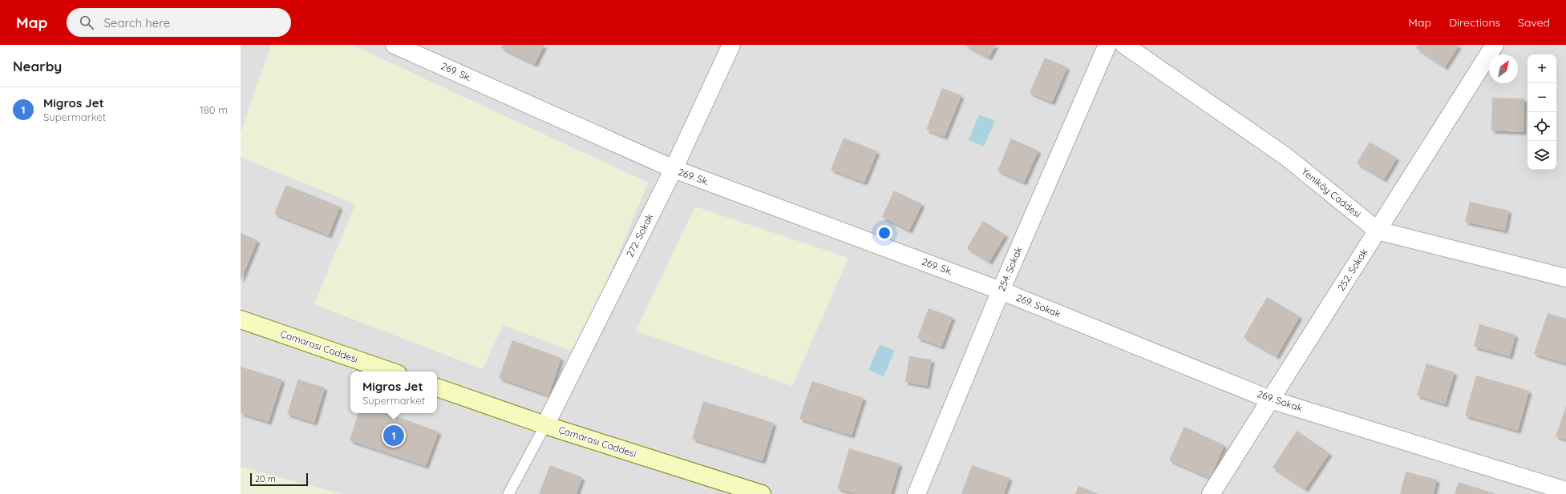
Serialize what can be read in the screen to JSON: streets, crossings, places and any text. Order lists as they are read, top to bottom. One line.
{"streets":{"street":["269. Sk.","Yeniköy Caddesi","272. Sokak","254. Sokak","252. Sokak","269. Sokak","Çamarası Caddesi"]},"crossings":[["269. Sk.","272. Sokak"],["269. Sk.","254. Sokak"],["269. Sk.","269. Sokak"],["Yeniköy Caddesi","252. Sokak"],["272. Sokak","Çamarası Caddesi"],["254. Sokak","269. Sokak"],["252. Sokak","269. Sokak"]],"scale_bar":"20 m","north":"top right","page":{"header":"Map","search":"Search here","nav":["Map","Directions","Saved"],"heading":"Nearby","map_buttons":["+","−"],"list":[{"mark":"1","name":"Migros Jet","note":"Supermarket","value":"180 m"}],"popup":["Migros Jet","Supermarket"],"pins":"1","scale":"20 m"}}
